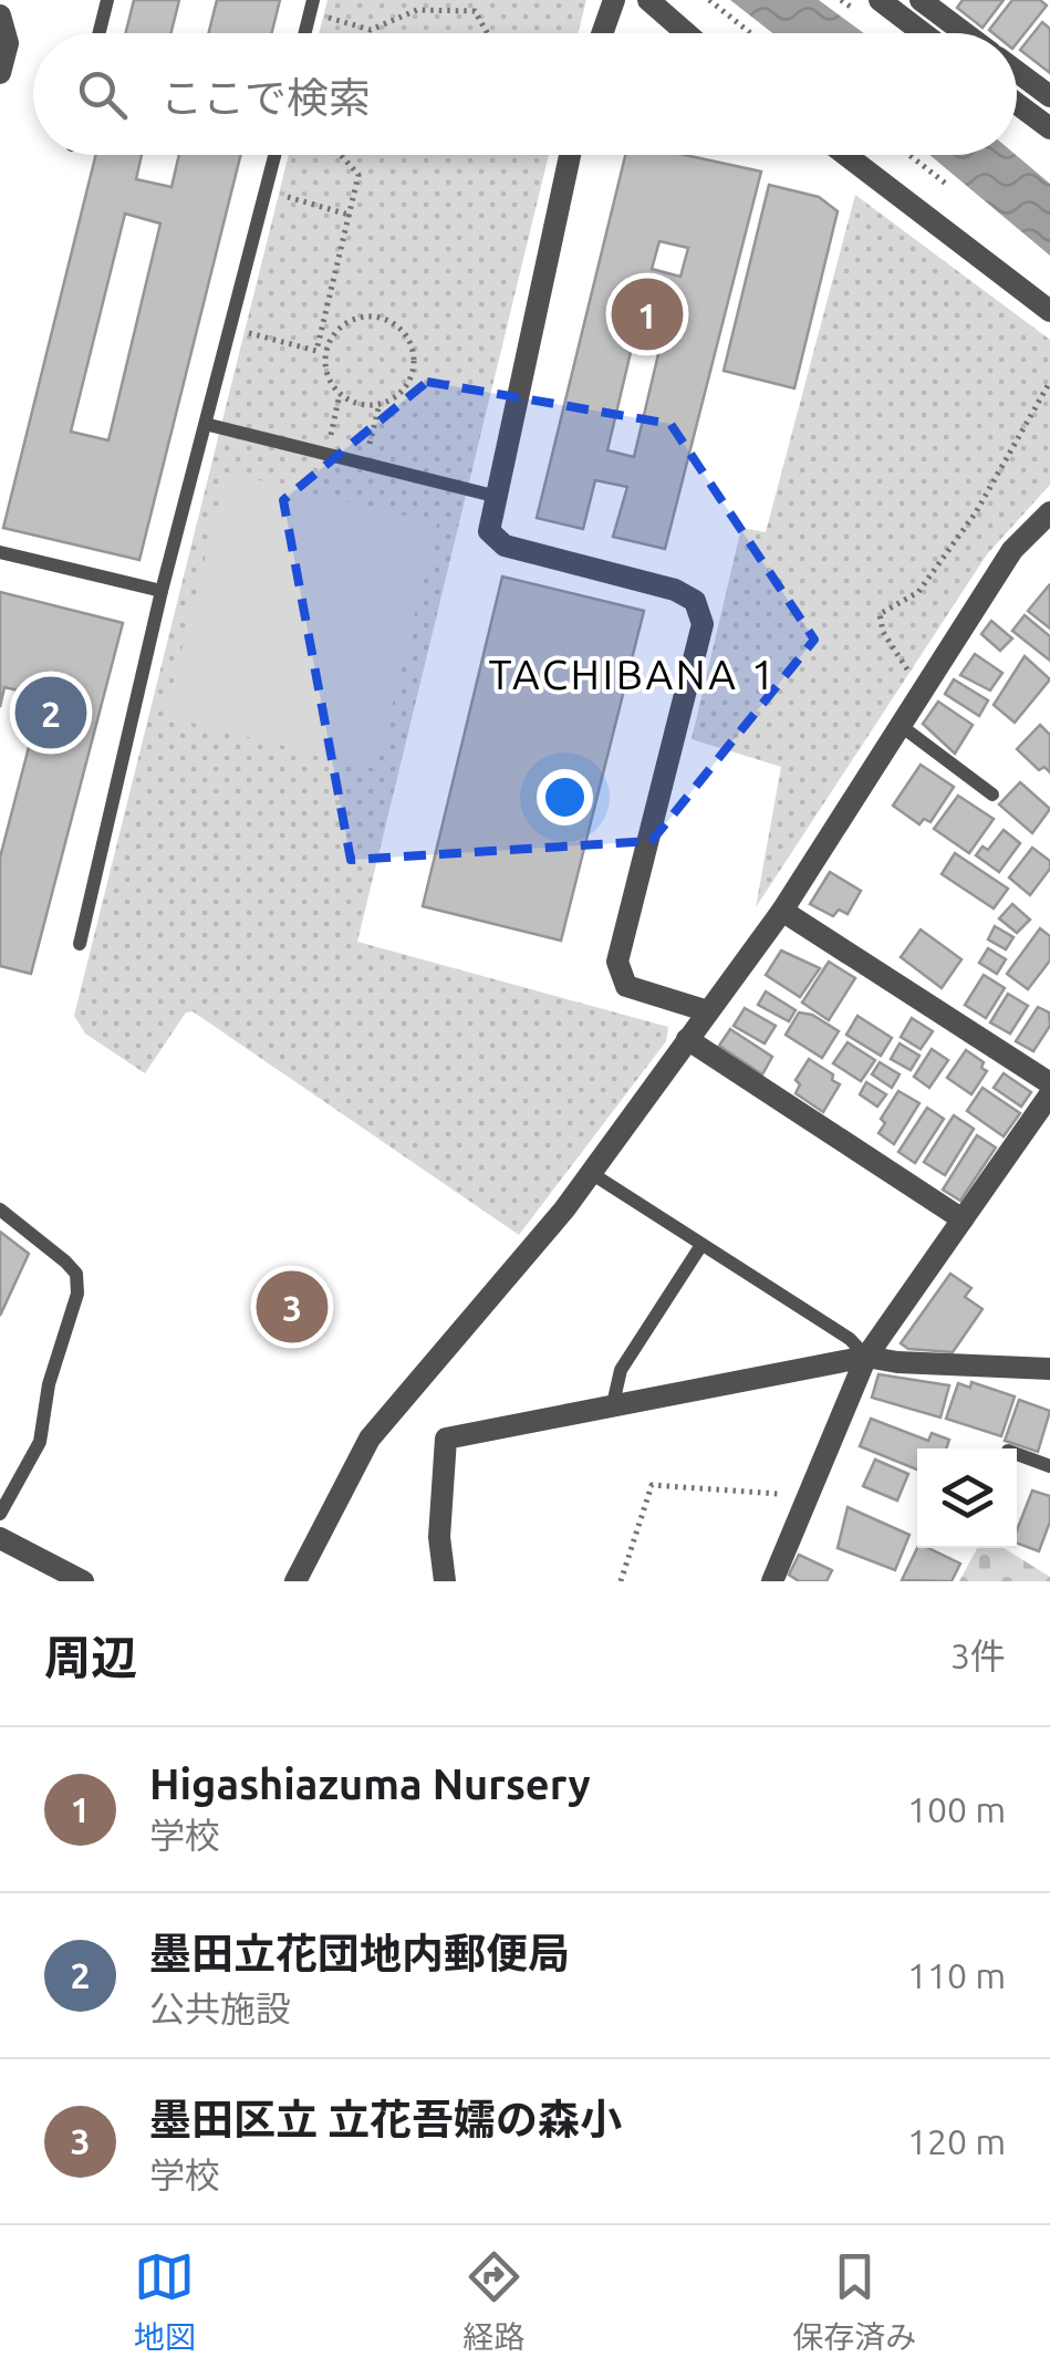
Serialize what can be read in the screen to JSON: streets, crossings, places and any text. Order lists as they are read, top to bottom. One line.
{"districts":["TACHIBANA 1"],"page":{"search":"ここで検索","pins":["1","2","3"],"heading":["周辺","3件"],"list":[{"mark":"1","name":"Higashiazuma Nursery","note":"学校","value":"100 m"},{"mark":"2","name":"墨田立花団地内郵便局","note":"公共施設","value":"110 m"},{"mark":"3","name":"墨田区立 立花吾嬬の森小","note":"学校","value":"120 m"}],"nav":["地図","経路","保存済み"]}}
